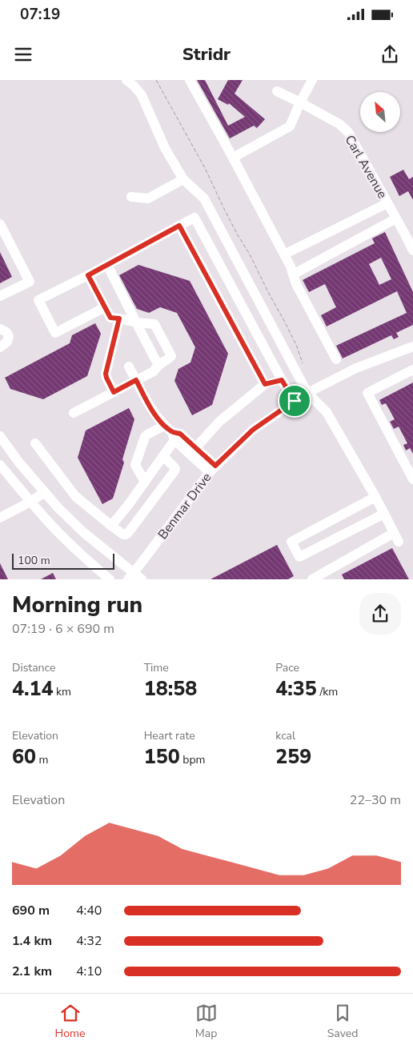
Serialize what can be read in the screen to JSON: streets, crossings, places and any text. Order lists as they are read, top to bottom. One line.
{"streets":{"street":["Carl Avenue","Benmar Drive"]},"scale_bar":"100 m","north":"top left","page":{"status":"07:19","header":"Stridr","scale":"100 m","heading":["Morning run","07:19 · 6 × 690 m"],"stats":[["Distance","4.14 km"],["Time","18:58"],["Pace","4:35 /km"],["Elevation","60 m"],["Heart rate","150 bpm"],["kcal","259"]],"chart":["Elevation","22–30 m"],"list":[{"name":"690 m","note":"4:40"},{"name":"1.4 km","note":"4:32"},{"name":"2.1 km","note":"4:10"}],"tabs":["Home","Map","Saved"]}}
